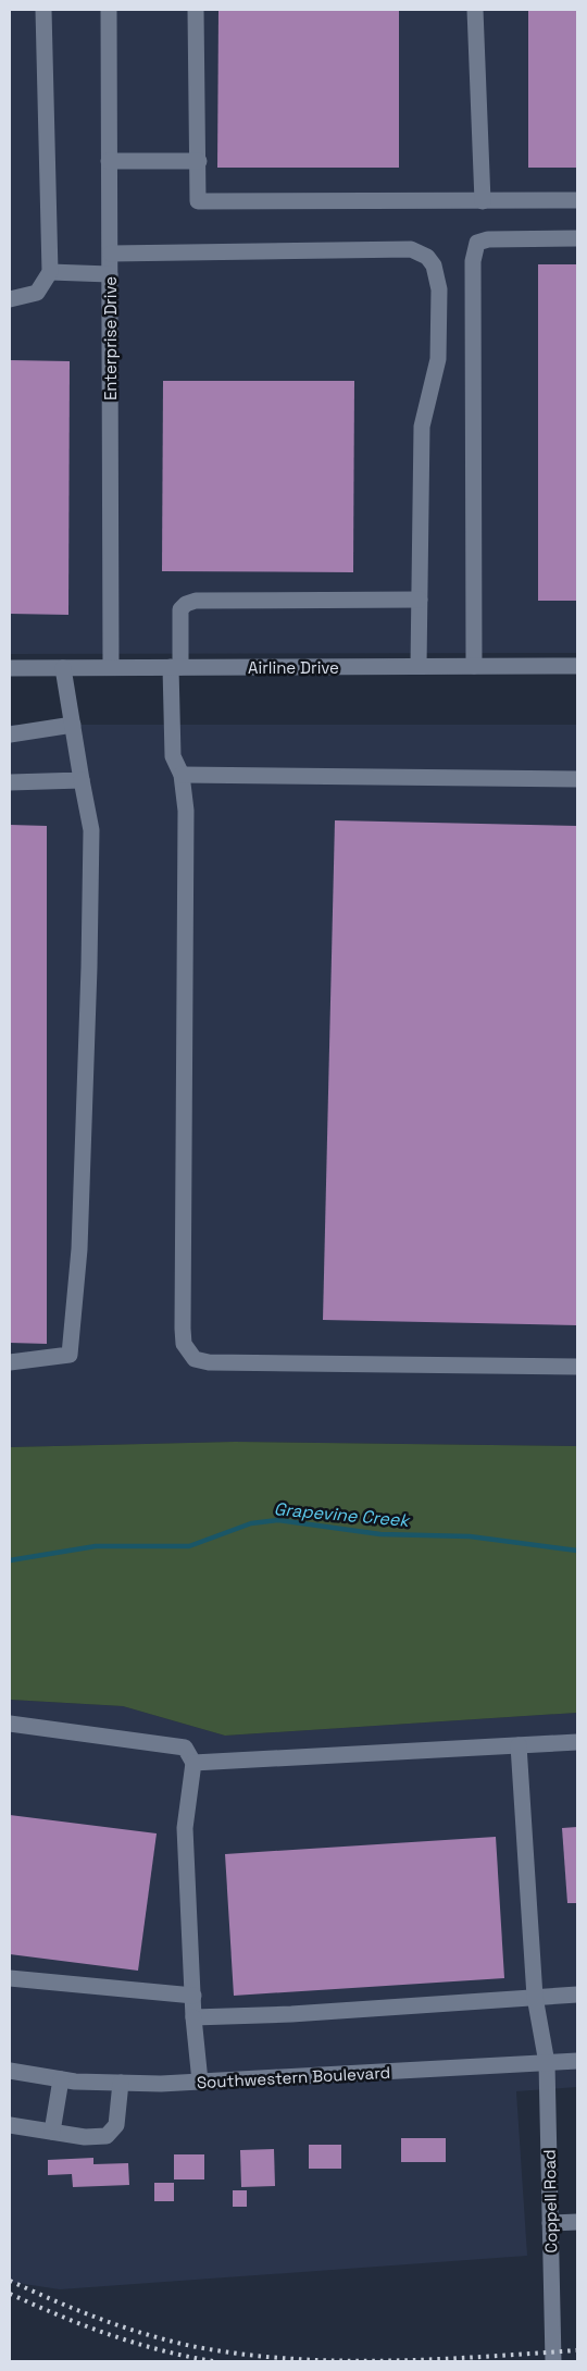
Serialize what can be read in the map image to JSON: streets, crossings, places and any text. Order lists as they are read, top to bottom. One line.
{"streets":{"street":["Enterprise Drive","Airline Drive","Southwestern Boulevard","Coppell Road"]},"crossings":[["Enterprise Drive","Airline Drive"],["Southwestern Boulevard","Coppell Road"]],"water":["Grapevine Creek"]}
